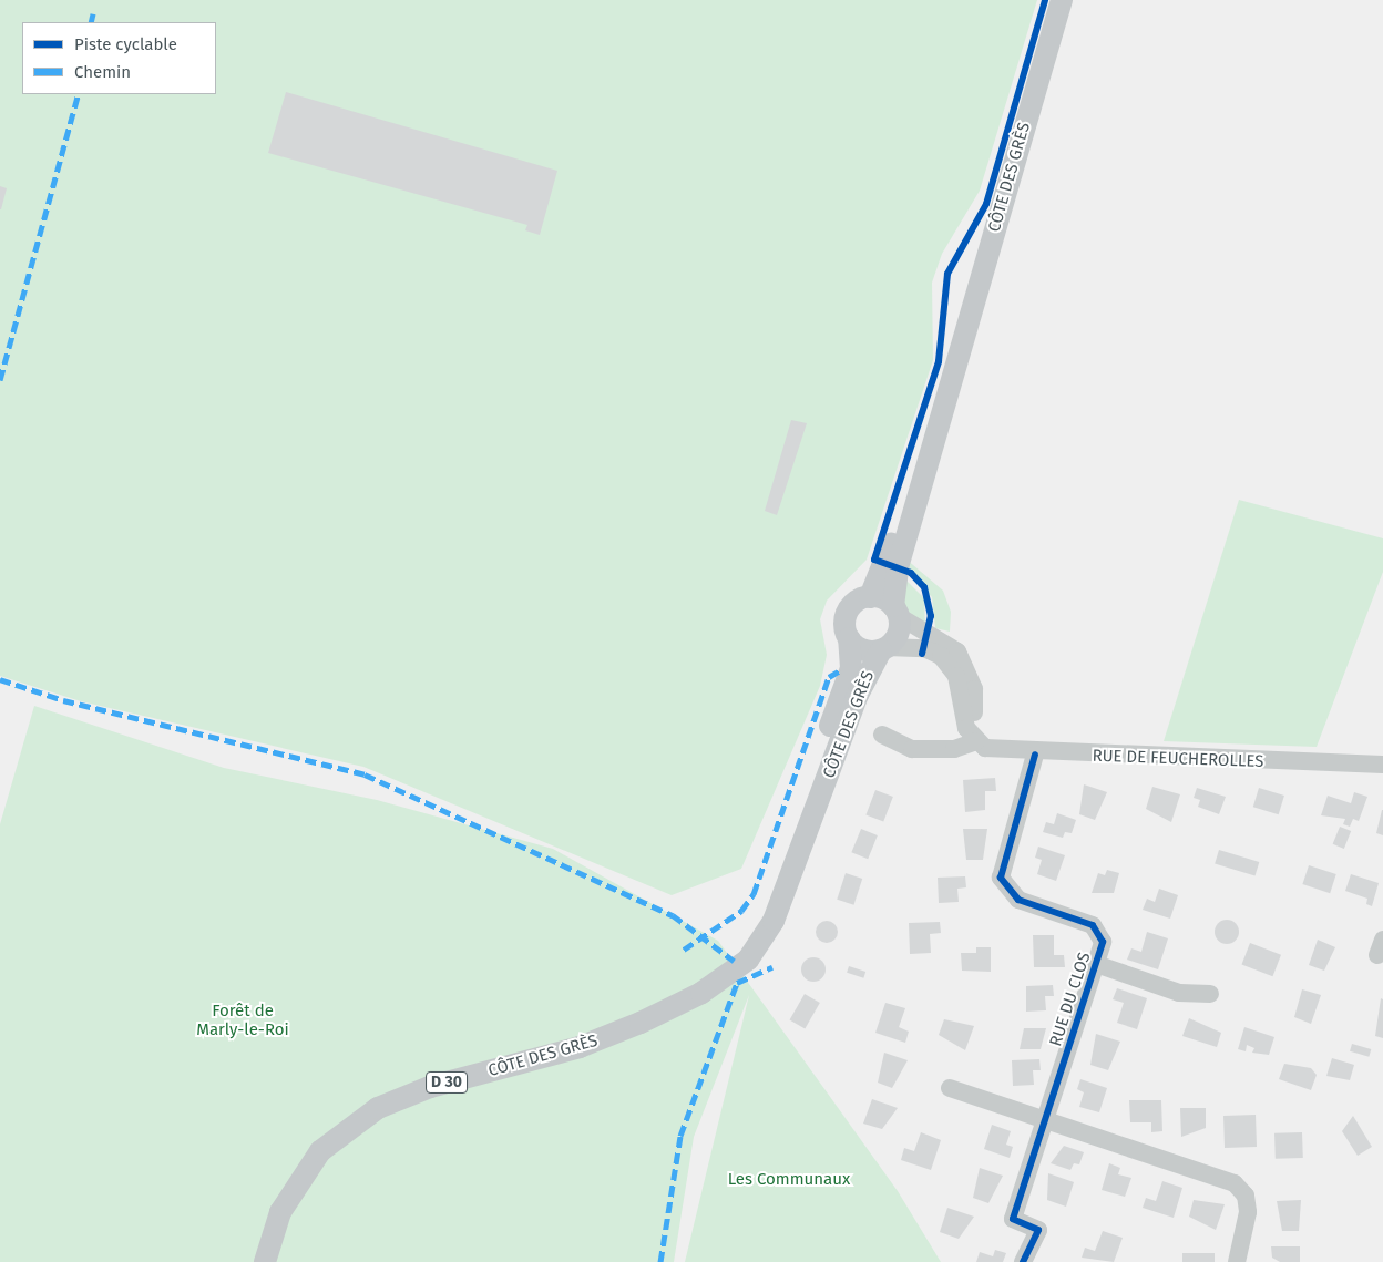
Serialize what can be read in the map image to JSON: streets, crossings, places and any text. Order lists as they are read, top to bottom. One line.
{"streets":{"main road":["CÔTE DES GRÈS","D 30"],"street":["RUE DE FEUCHEROLLES","RUE DU CLOS"]},"crossings":[["RUE DE FEUCHEROLLES","RUE DU CLOS"]],"parks":["Forêt de Marly-le-Roi","Les Communaux"],"legend":["Piste cyclable","Chemin"]}
